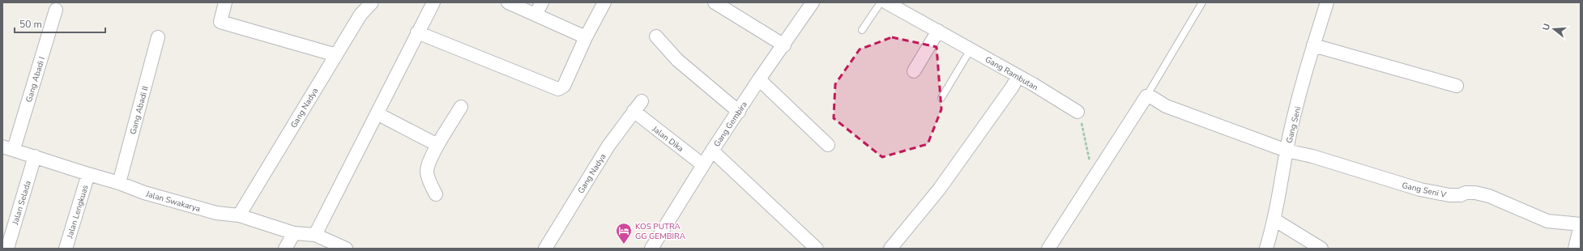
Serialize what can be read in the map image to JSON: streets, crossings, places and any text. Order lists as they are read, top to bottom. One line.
{"streets":{"street":["Gang Rambutan","Gang Abadi I","Gang Nadya","Gang Abadi II","Gang Gembira","Gang Seni","Jalan Dika","Gang Seni V","Jalan Swakarya","Jalan Selada","Jalan Lengkuas"]},"crossings":[["Gang Abadi I","Jalan Swakarya"],["Gang Nadya","Jalan Dika"],["Gang Nadya","Jalan Swakarya"],["Gang Abadi II","Jalan Swakarya"],["Gang Gembira","Jalan Dika"],["Gang Seni","Gang Seni V"],["Jalan Swakarya","Jalan Selada"],["Jalan Swakarya","Jalan Lengkuas"]],"places":{"hotel":["KOS PUTRA GG GEMBIRA"]},"scale_bar":"50 m","north":"left"}
